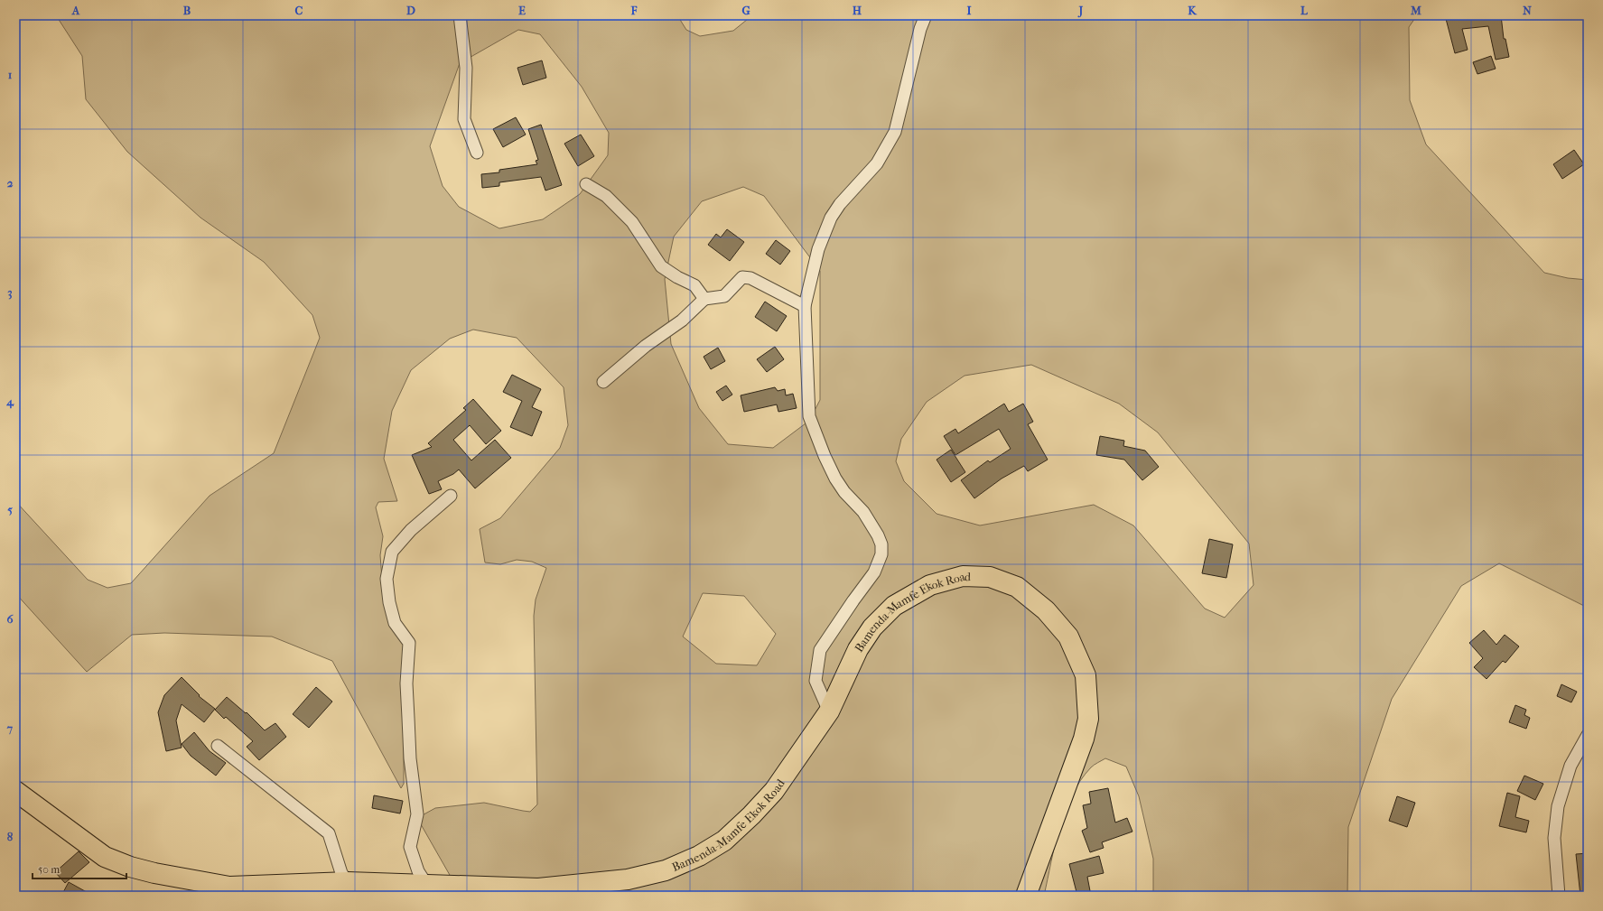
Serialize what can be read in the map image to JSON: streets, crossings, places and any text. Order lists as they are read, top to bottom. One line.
{"streets":{"highway":["Bamenda-Mamfe Ekok Road"]},"scale_bar":"50 m","grid":{"columns":["A","B","C","D","E","F","G","H","I","J","K","L","M","N"],"rows":["1","2","3","4","5","6","7","8"]}}
